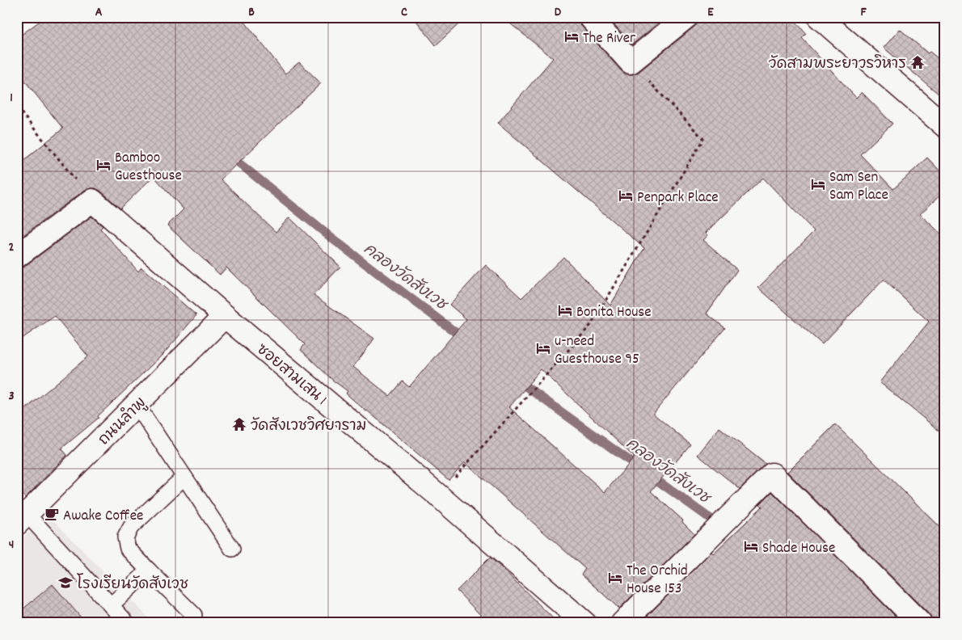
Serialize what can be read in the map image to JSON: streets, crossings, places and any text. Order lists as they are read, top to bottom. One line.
{"streets":{"street":["ซอยสามเสน 1","ถนนลำพู"]},"crossings":[["ซอยสามเสน 1","ถนนลำพู"]],"water":["คลองวัดสังเวช"],"places":{"hotel":["The River","Bamboo Guesthouse","Sam Sen Sam Place","Penpark Place","Bonita House","u-need Guesthouse 95","Shade House","The Orchid House 153"],"temple":["วัดสามพระยาวรวิหาร","วัดสังเวชวิศยาราม"],"cafe":["Awake Coffee"],"school or university":["โรงเรียนวัดสังเวช"]},"grid":{"columns":["A","B","C","D","E","F"],"rows":["1","2","3","4"]}}
